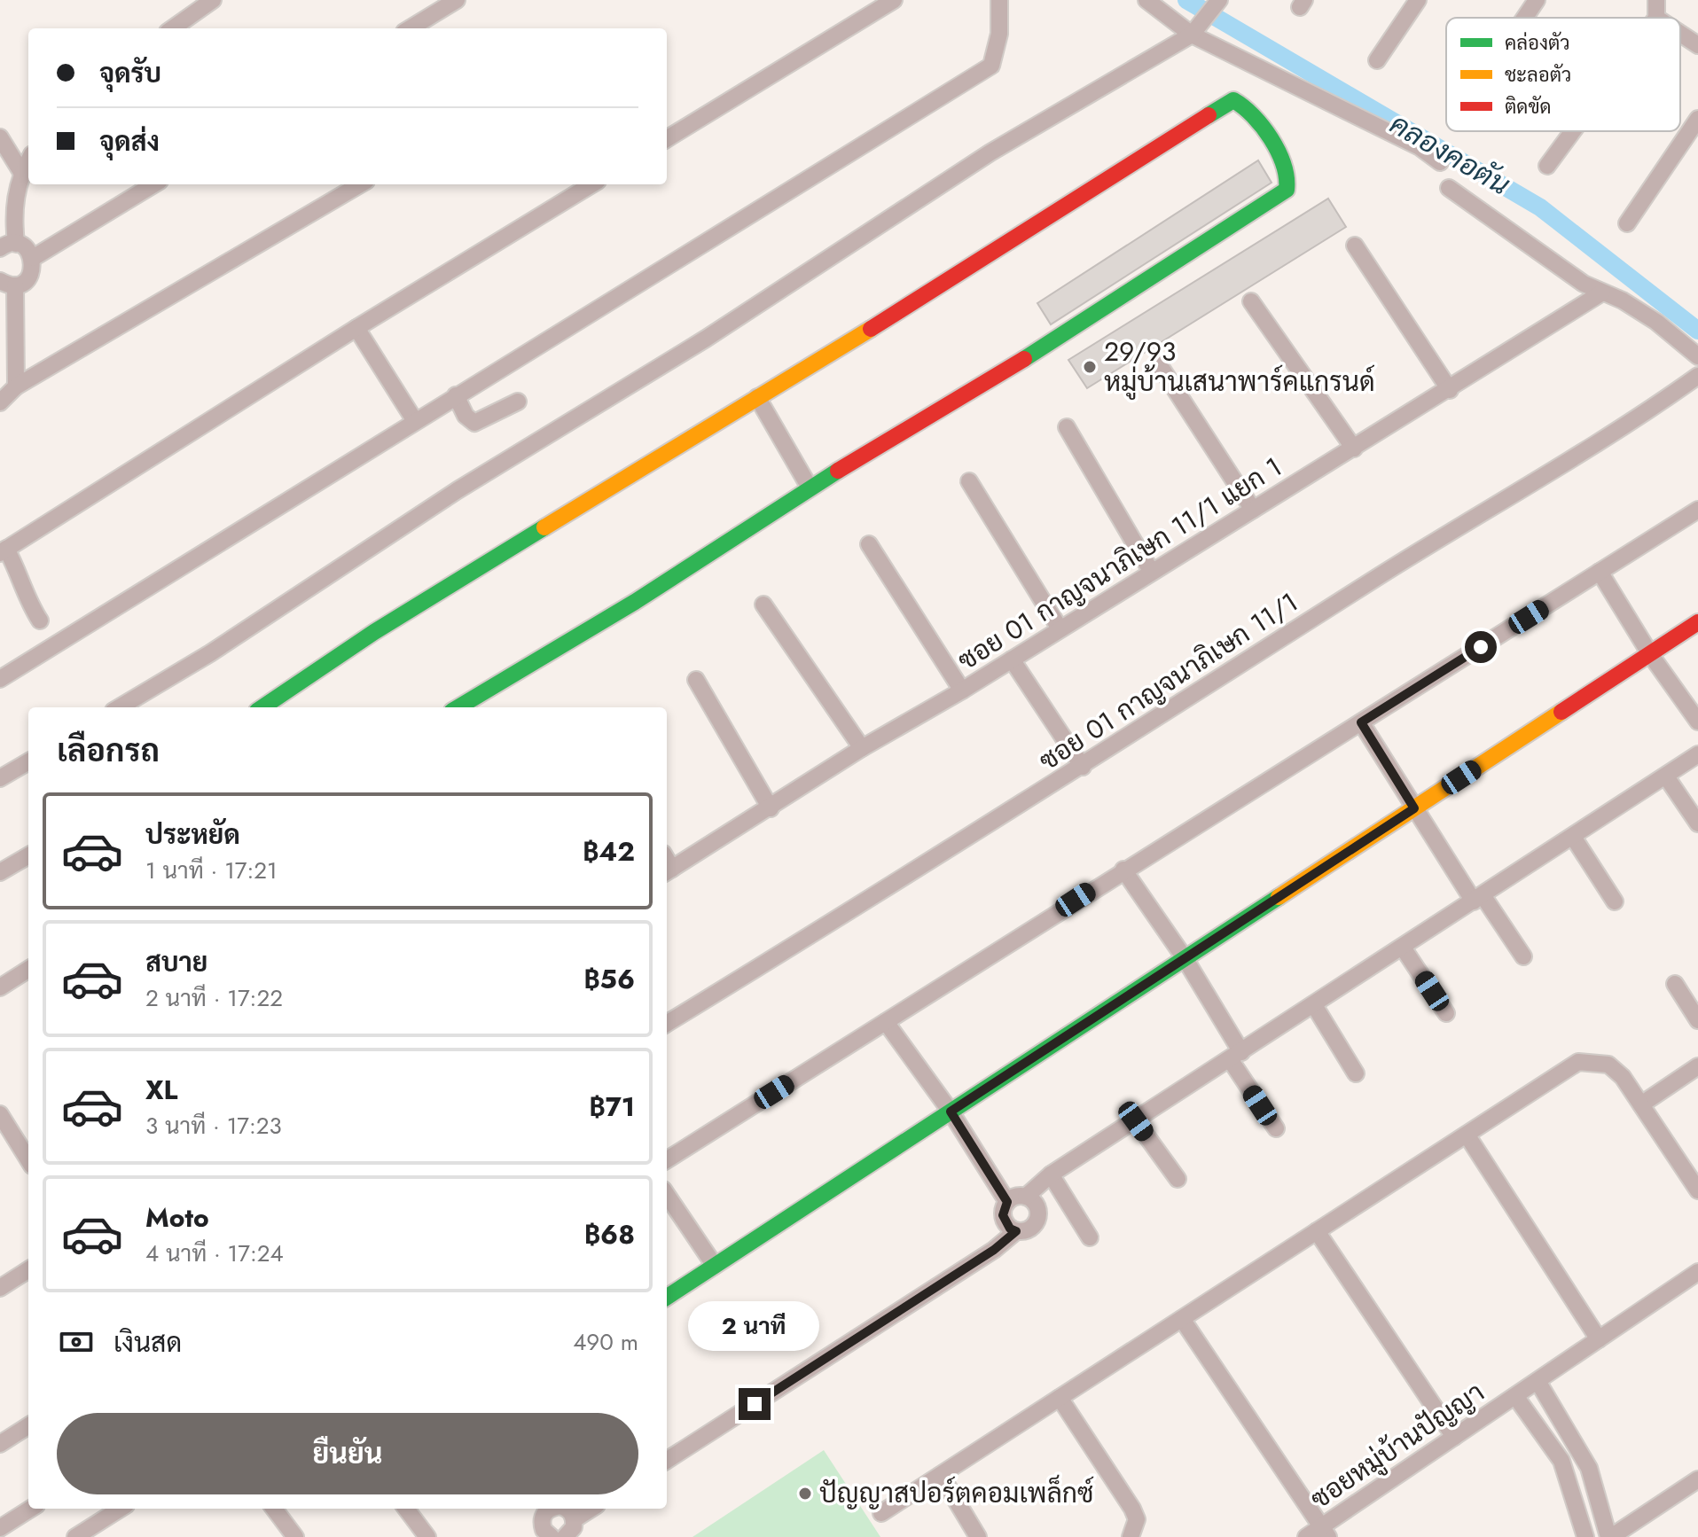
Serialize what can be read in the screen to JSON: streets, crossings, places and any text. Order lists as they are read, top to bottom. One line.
{"streets":{"street":["ซอย 01 กาญจนาภิเษก 11/1 แยก 1","ซอย 01 กาญจนาภิเษก 11/1","ซอยหมู่บ้านปัญญา"]},"water":["คลองคอตัน"],"places":["29/93 หมู่บ้านเสนาพาร์คแกรนด์","ปัญญาสปอร์ตคอมเพล็กซ์"],"legend":["คล่องตัว","ชะลอตัว","ติดขัด"],"page":{"banner":["จุดรับ","จุดส่ง"],"heading":"เลือกรถ","list":[{"name":"ประหยัด","note":"1 นาที · 17:21","value":"฿42"},{"name":"สบาย","note":"2 นาที · 17:22","value":"฿56"},{"name":"XL","note":"3 นาที · 17:23","value":"฿71"},{"name":"Moto","note":"4 นาที · 17:24","value":"฿68"}],"bubble":"2 นาที","pay":["เงินสด","490 m"],"buttons":"ยืนยัน"}}
